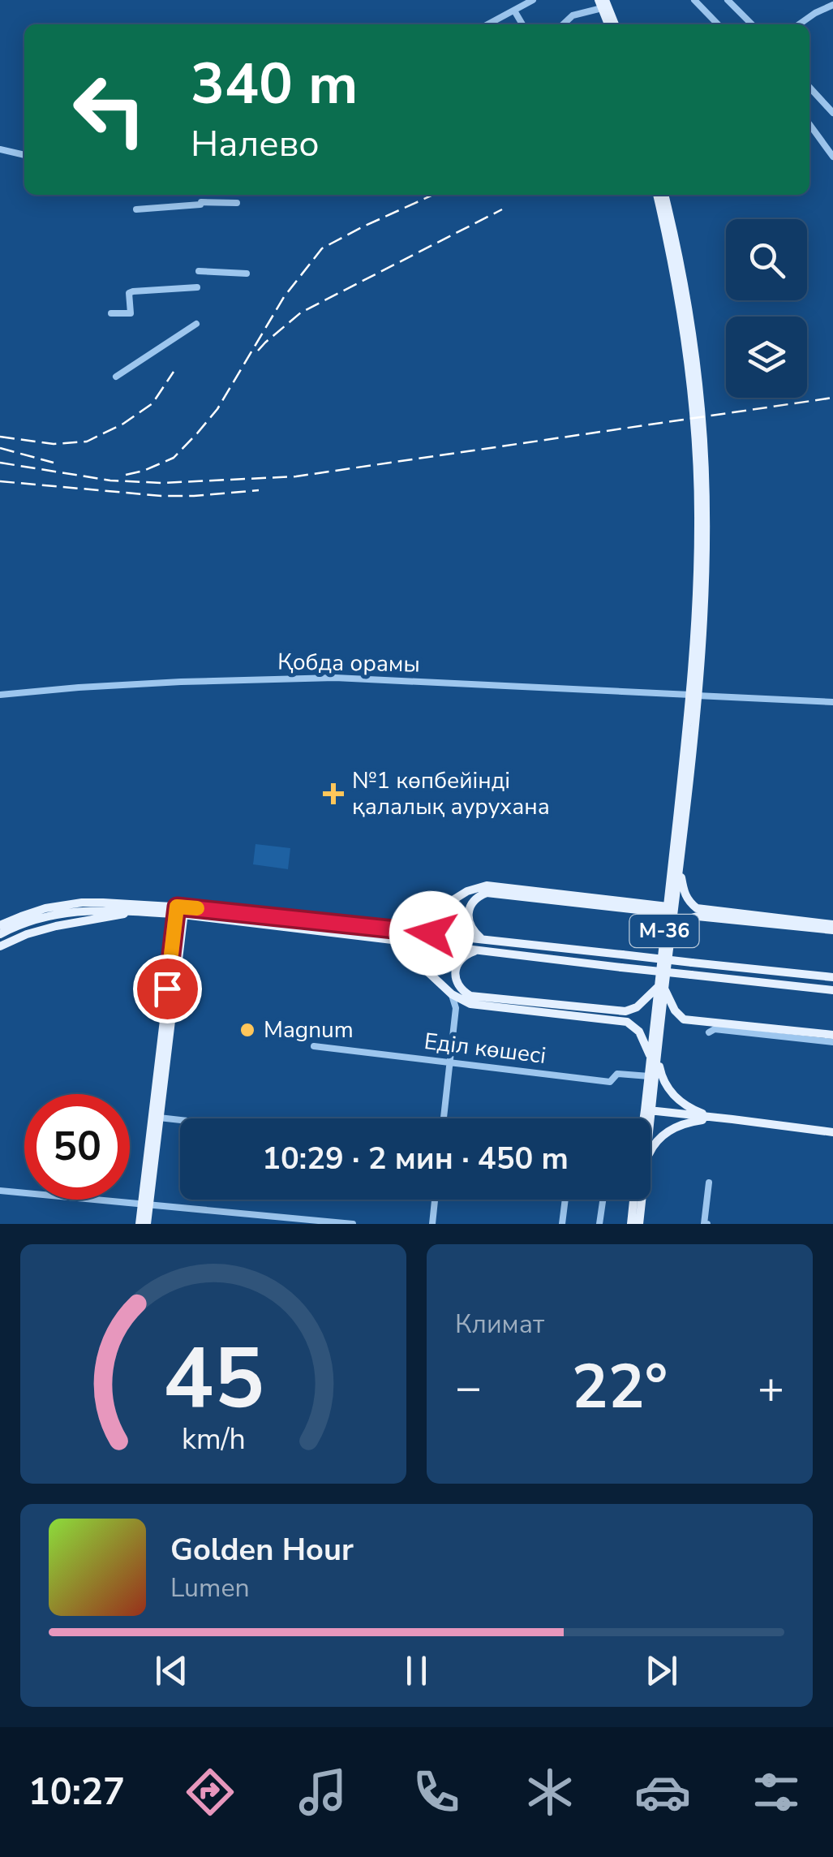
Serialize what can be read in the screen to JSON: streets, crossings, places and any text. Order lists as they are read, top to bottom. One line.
{"streets":{"main road":["M-36"],"street":["Қобда орамы","Еділ көшесі"]},"crossings":[["Қобда орамы","M-36"],["M-36","Еділ көшесі"]],"places":{"health":["№1 көпбейінді қалалық аурухана"],"other":["Magnum"]},"page":{"turn":["340 m","Налево"],"limit":"50","trip":"10:29 · 2 мин · 450 m","tile":"Климат","heat":["−","22°","+"],"song":["Golden Hour","Lumen"],"tabs":"10:27","gauge":["45","km/h"]}}
